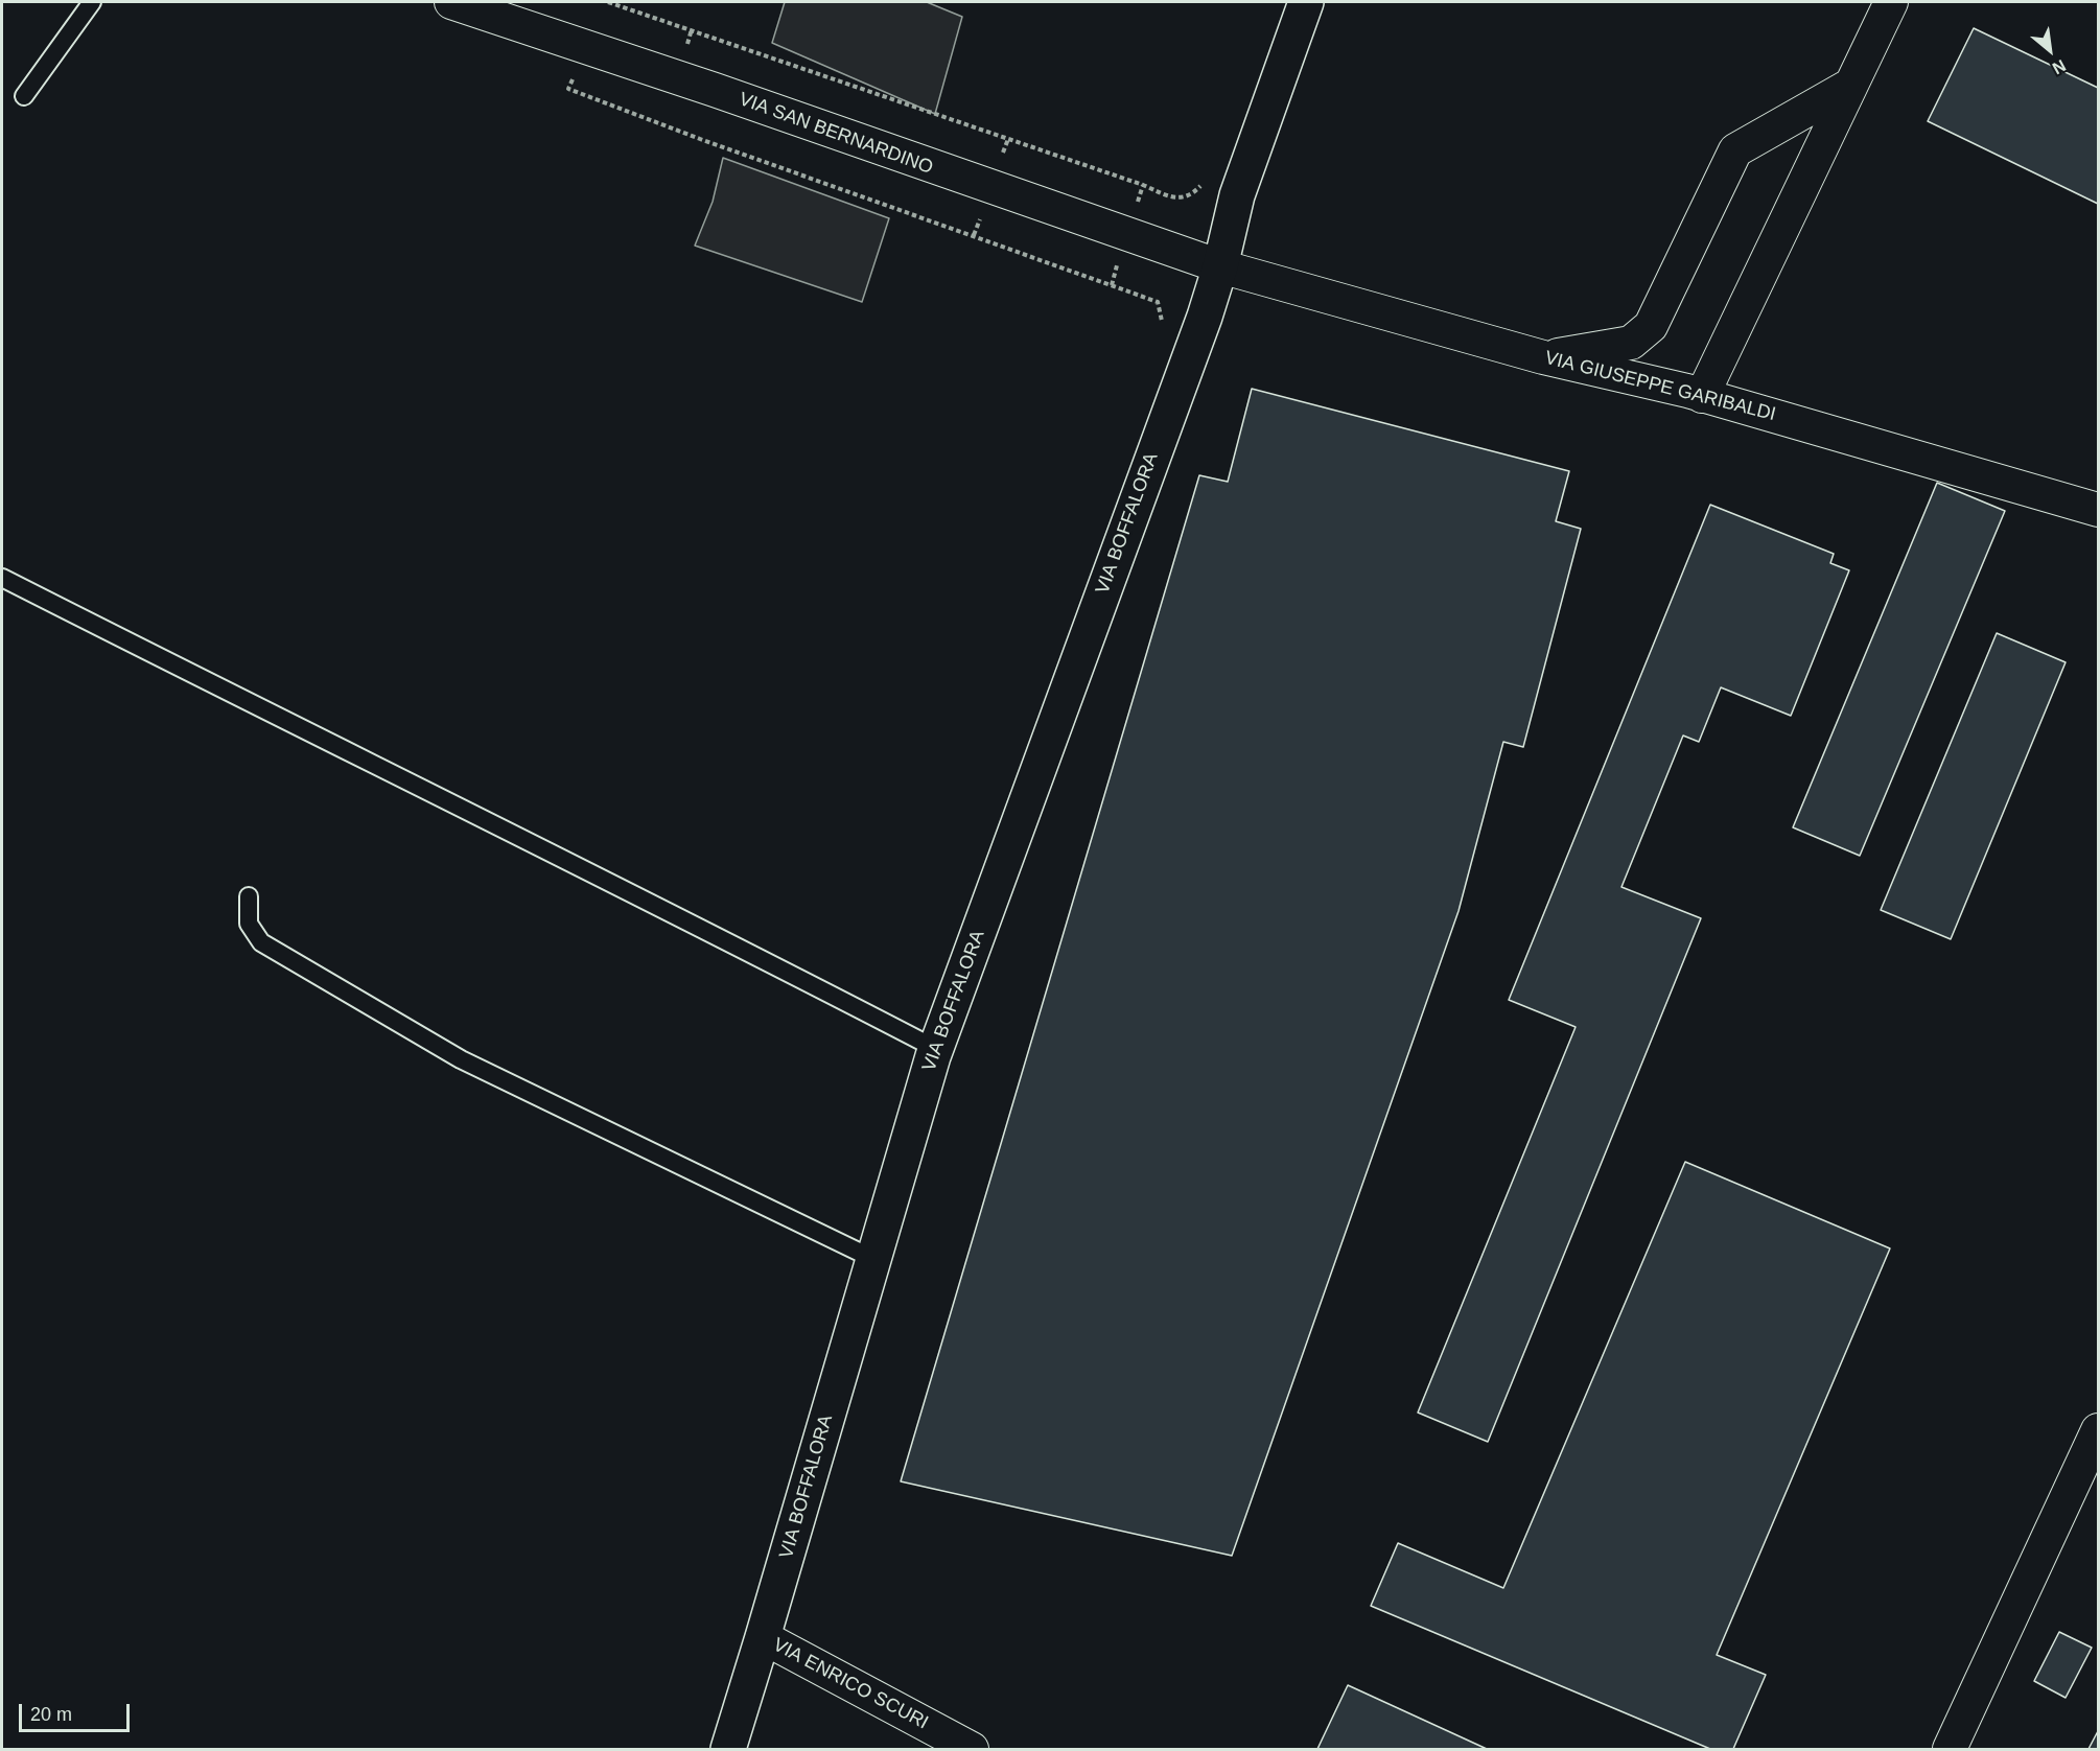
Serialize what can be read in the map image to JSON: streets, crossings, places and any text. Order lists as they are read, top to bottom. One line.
{"streets":{"street":["VIA SAN BERNARDINO","VIA GIUSEPPE GARIBALDI","VIA BOFFALORA","VIA ENRICO SCURI"]},"crossings":[["VIA SAN BERNARDINO","VIA GIUSEPPE GARIBALDI"],["VIA SAN BERNARDINO","VIA BOFFALORA"],["VIA GIUSEPPE GARIBALDI","VIA BOFFALORA"],["VIA BOFFALORA","VIA ENRICO SCURI"]],"scale_bar":"20 m","north":"bottom right"}
